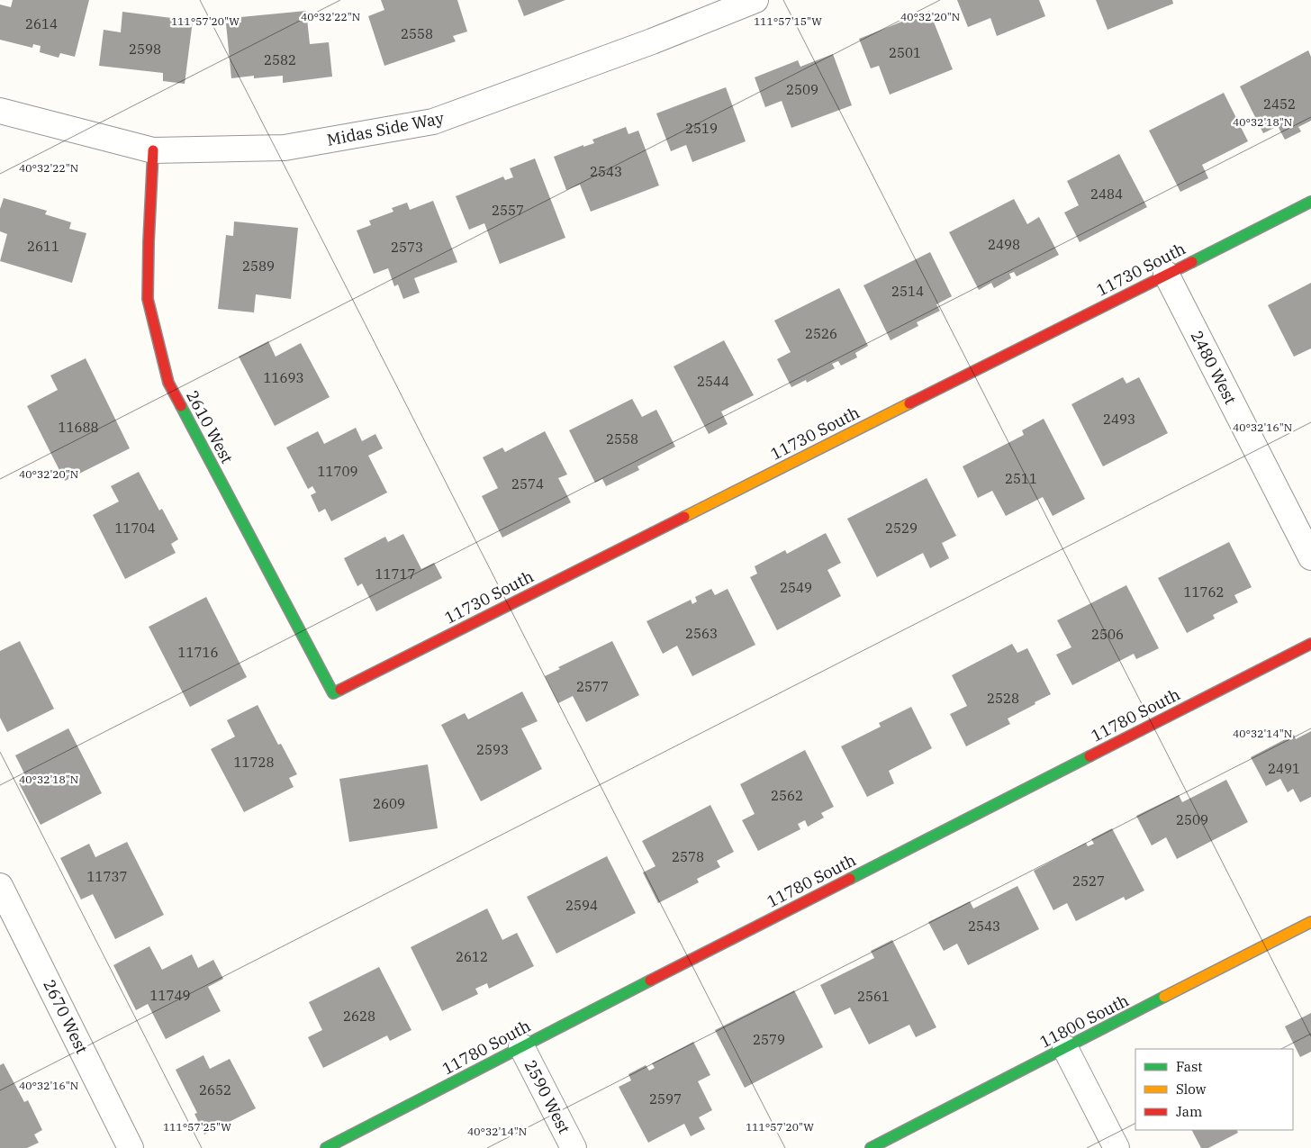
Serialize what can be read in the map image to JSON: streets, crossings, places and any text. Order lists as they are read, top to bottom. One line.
{"streets":{"street":["Midas Side Way","11730 South","2480 West","2610 West","11780 South","2670 West","11800 South","2590 West"]},"crossings":[["Midas Side Way","2610 West"],["11730 South","2480 West"],["11730 South","2610 West"],["11780 South","2590 West"]],"house_numbers":["2614","2558","2598","2501","2582","2509","2452","2519","2543","2484","2557","2498","2611","2573","2589","2514","2526","11693","2544","2493","11688","2558","11709","2511","2574","11704","2529","11717","2549","11762","2563","2506","11716","2577","2528","2593","11728","2491","2562","2609","2509","2578","11737","2527","2594","2543","2612","11749","2561","2628","2579","2652","2597"],"legend":["Fast","Slow","Jam"],"coordinates":["40°32'22\"N","40°32'20\"N","111°57'20\"W","111°57'15\"W","40°32'18\"N","40°32'16\"N","40°32'14\"N","111°57'25\"W"]}
